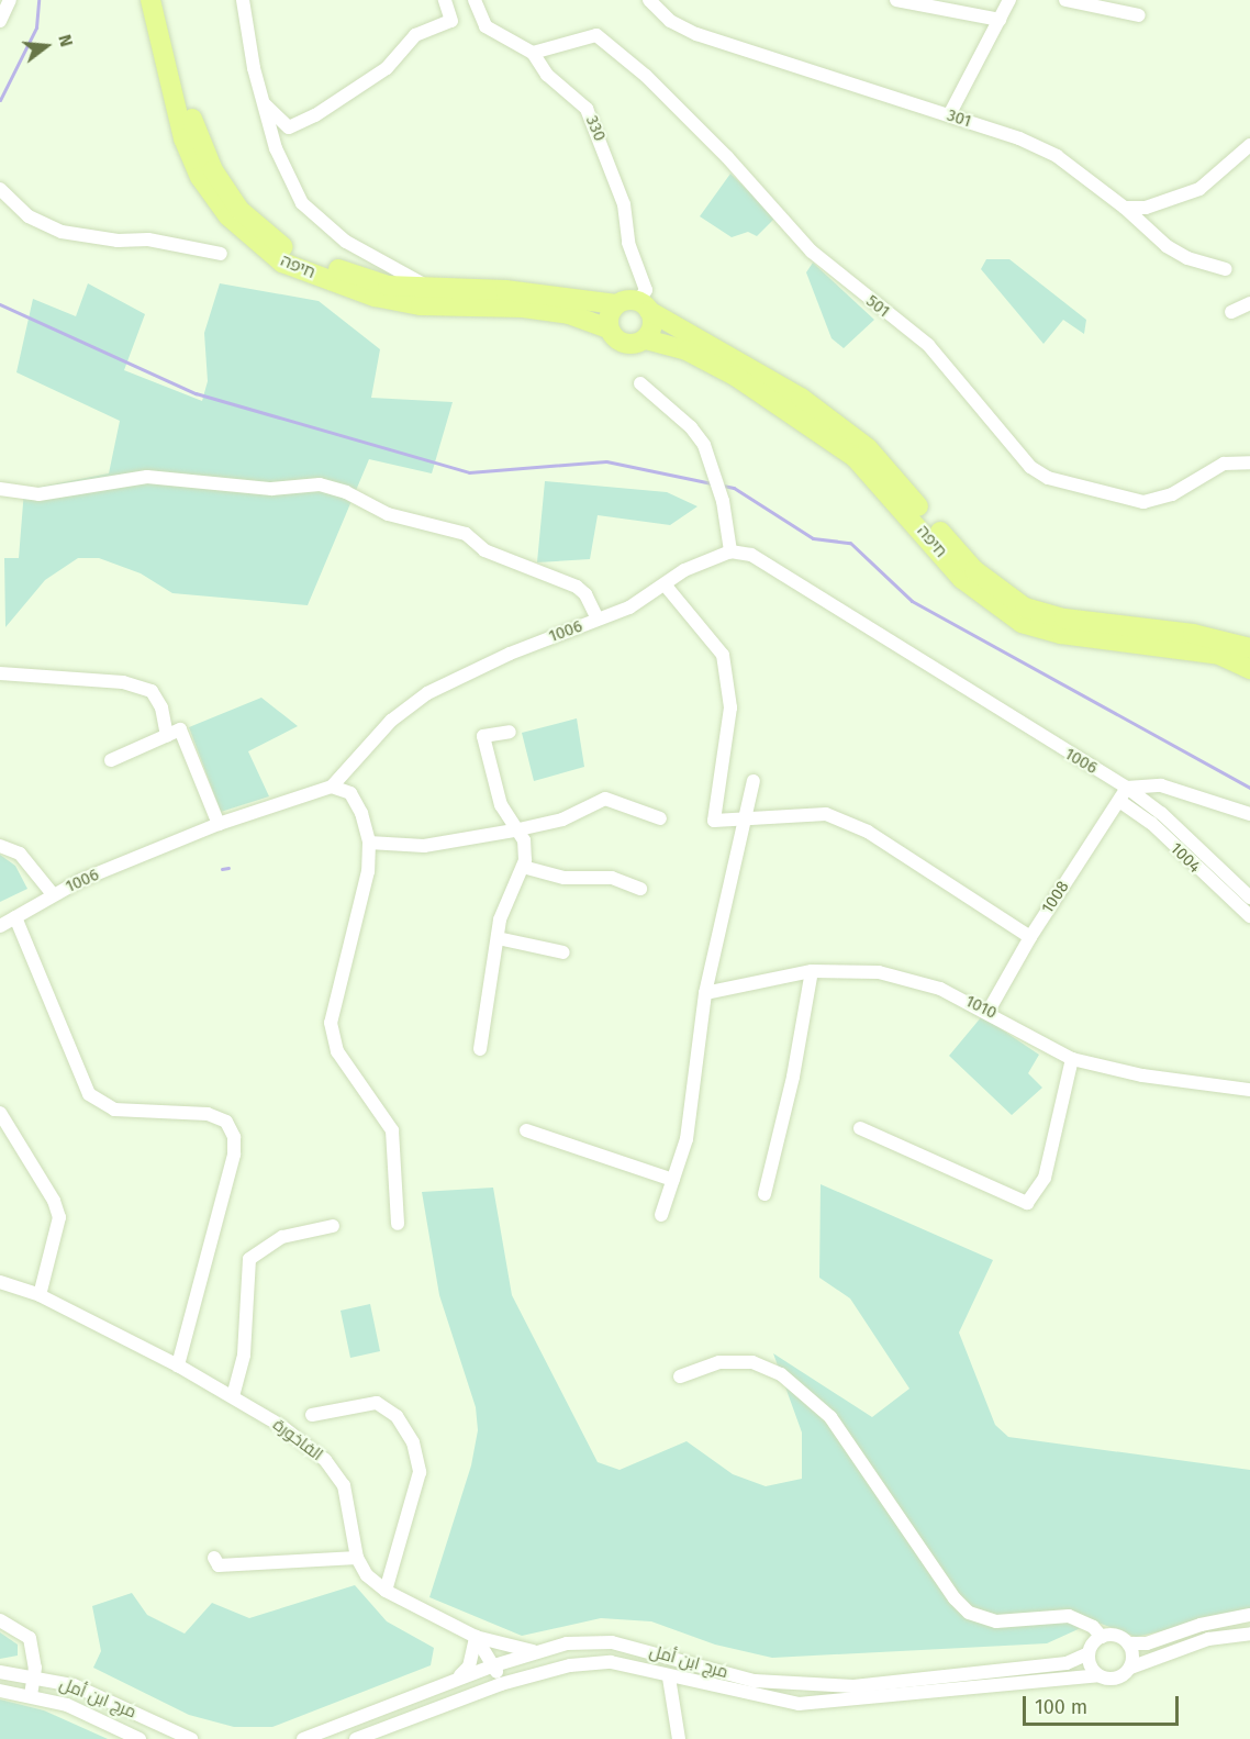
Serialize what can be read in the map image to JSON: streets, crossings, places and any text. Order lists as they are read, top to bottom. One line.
{"streets":{"highway":["חיפה"],"street":["301","330","501","1006","1004","1008","1010","الفاخورة","مرج ابن أمل"]},"crossings":[["330","חיפה"],["330","501"],["1006","1004"],["1006","1008"],["1004","1008"],["1008","1010"],["الفاخورة","مرج ابن أمل"]],"scale_bar":"100 m","north":"right"}
